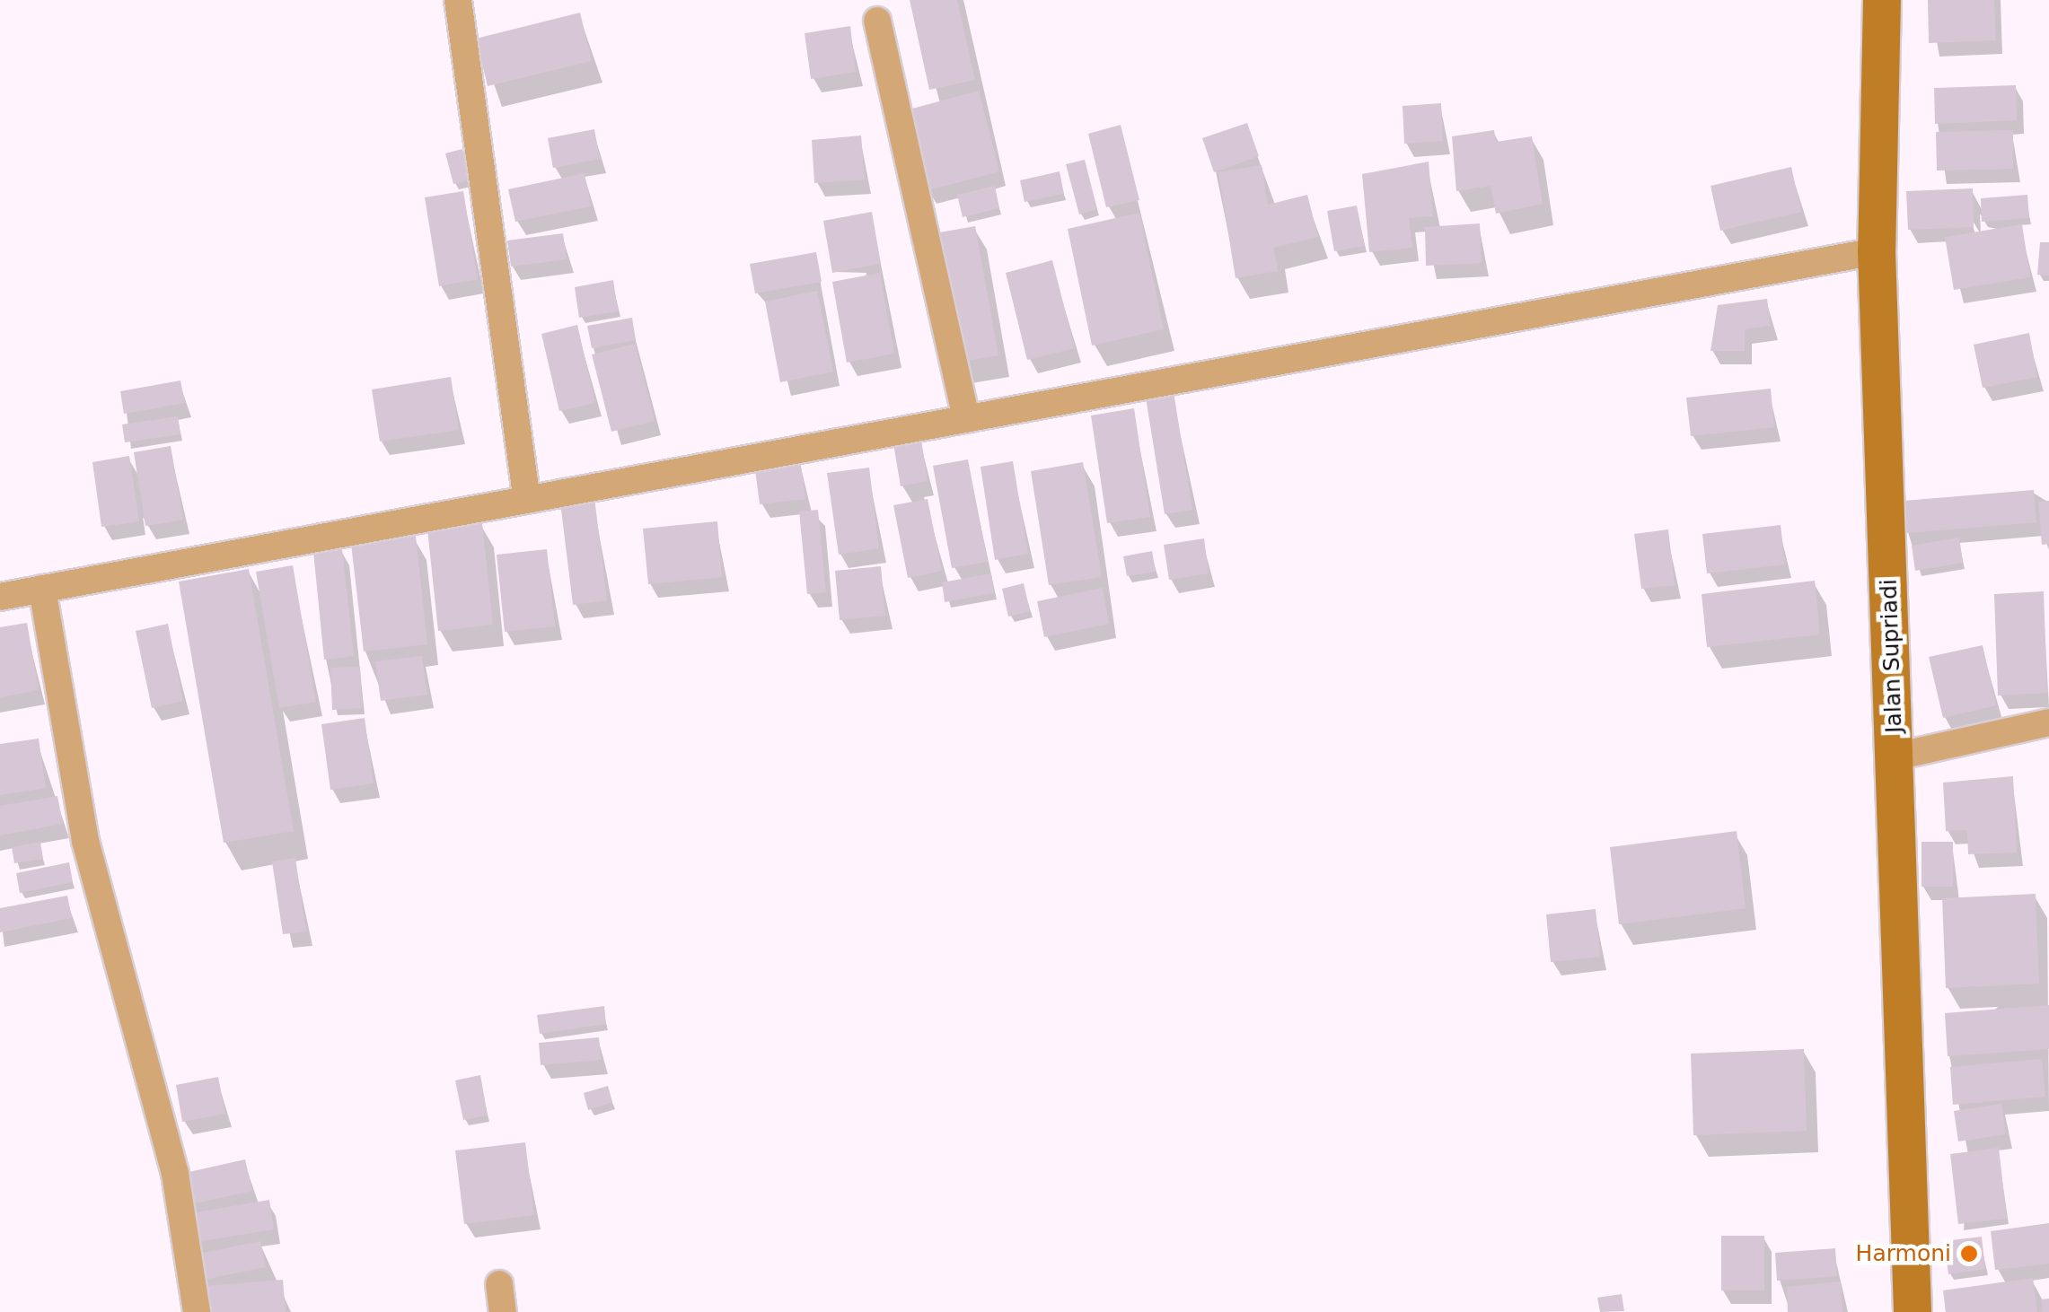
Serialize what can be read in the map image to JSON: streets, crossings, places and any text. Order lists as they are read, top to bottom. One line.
{"streets":{"main road":["Jalan Supriadi"]},"places":["Harmoni"]}
